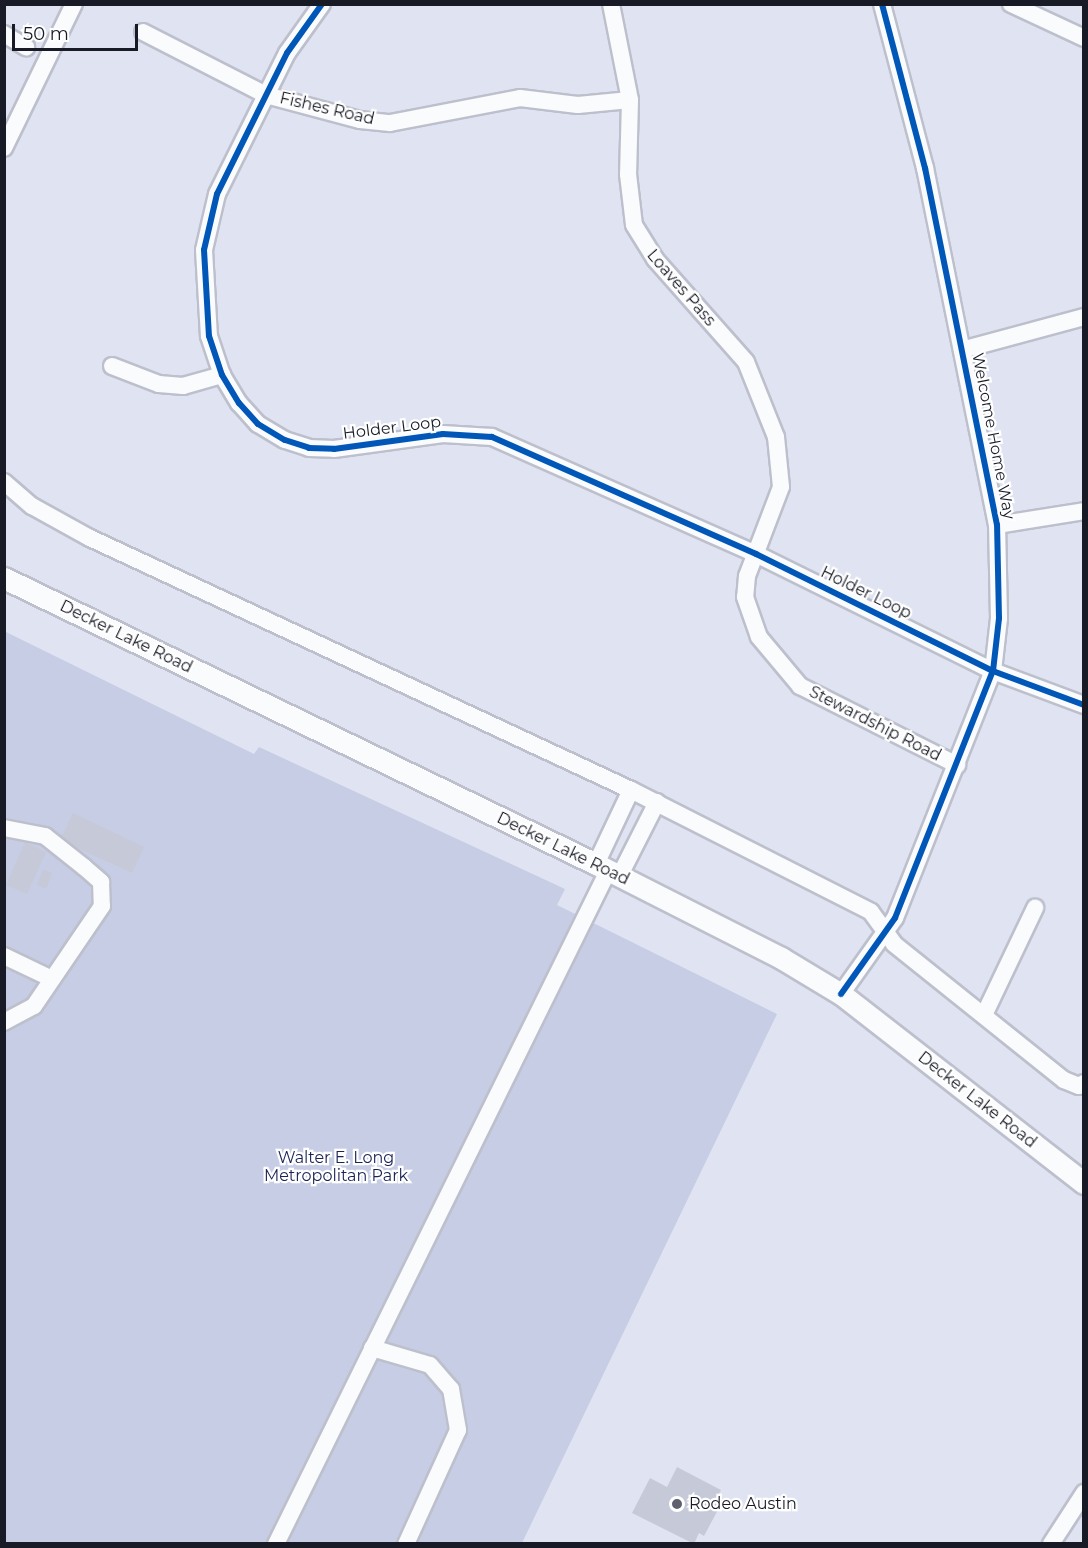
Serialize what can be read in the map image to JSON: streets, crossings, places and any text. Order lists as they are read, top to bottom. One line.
{"streets":{"main road":["Decker Lake Road"],"street":["Fishes Road","Loaves Pass","Holder Loop","Welcome Home Way","Stewardship Road"]},"crossings":[["Fishes Road","Loaves Pass"],["Fishes Road","Holder Loop"],["Loaves Pass","Holder Loop"],["Loaves Pass","Stewardship Road"],["Holder Loop","Welcome Home Way"],["Holder Loop","Stewardship Road"],["Welcome Home Way","Decker Lake Road"],["Welcome Home Way","Stewardship Road"]],"parks":["Walter E. Long Metropolitan Park"],"places":["Rodeo Austin"],"scale_bar":"50 m"}
